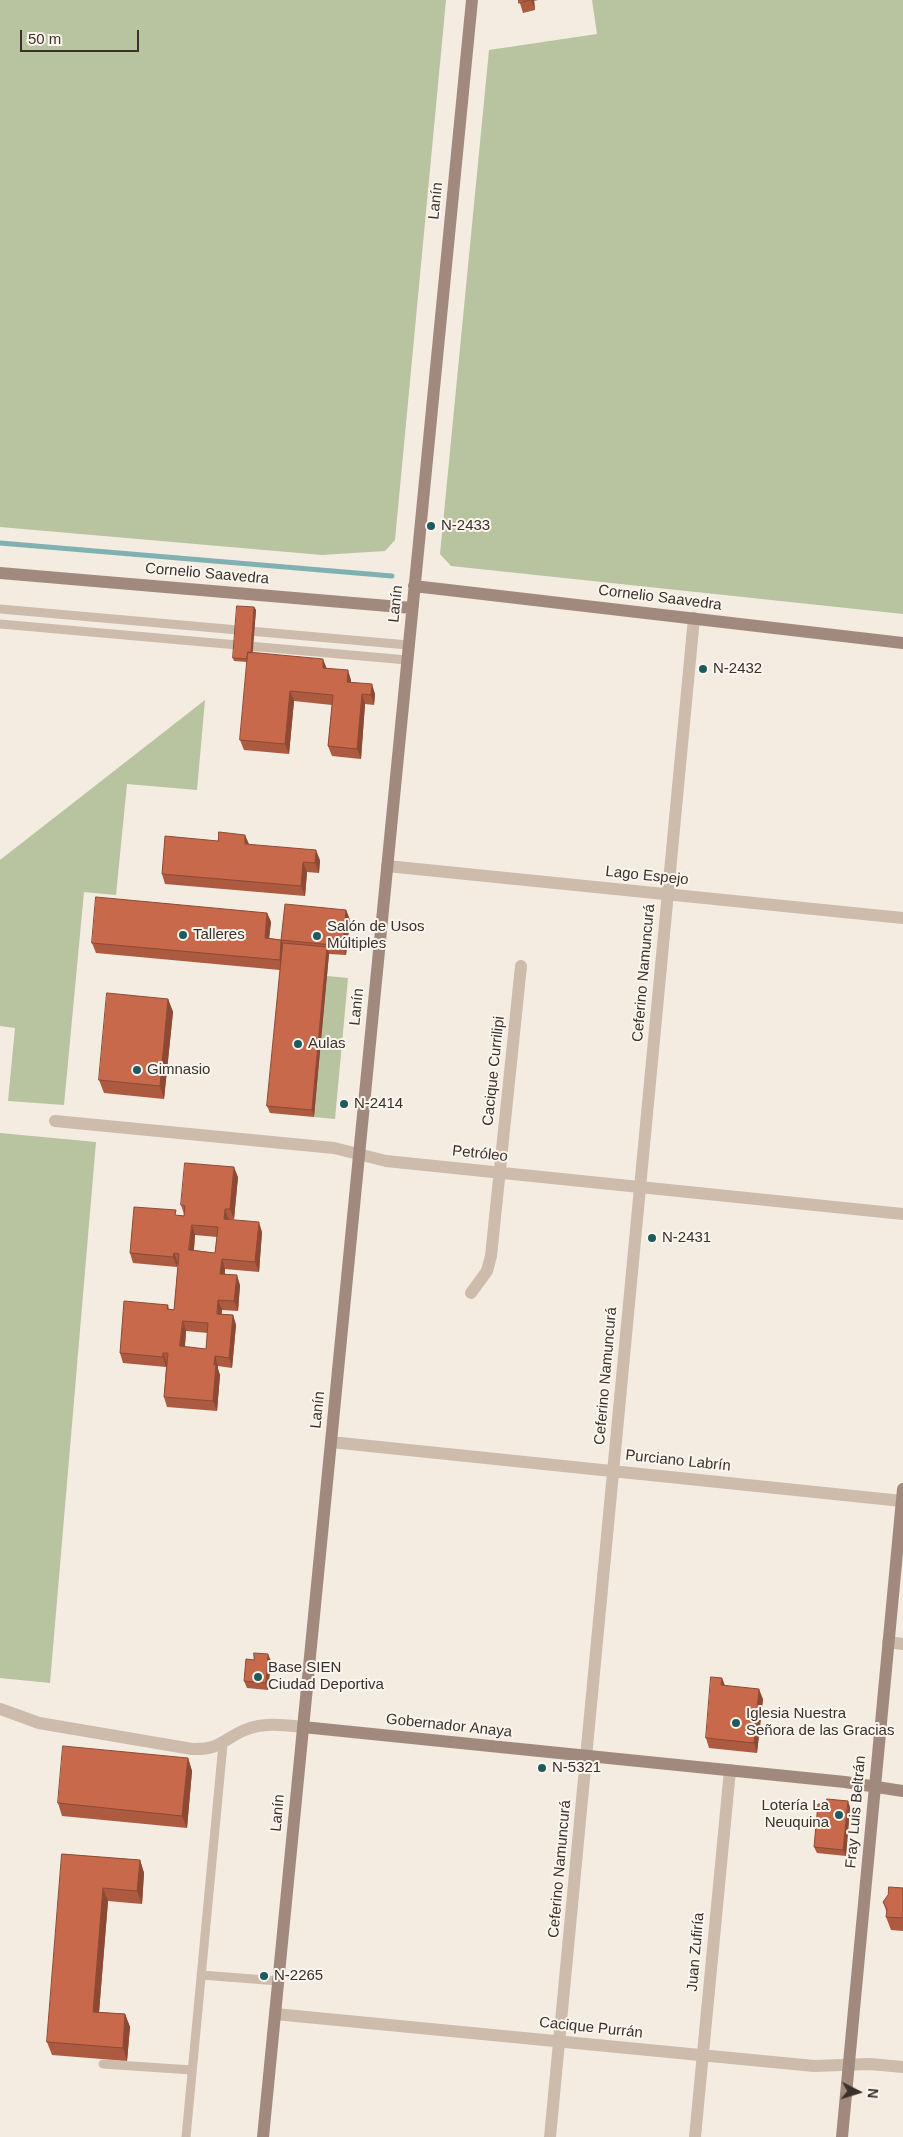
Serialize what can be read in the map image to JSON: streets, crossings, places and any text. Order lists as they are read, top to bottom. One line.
{"streets":{"main road":["Lanín","Cornelio Saavedra","Gobernador Anaya","Fray Luis Beltrán"],"street":["Lago Espejo","Ceferino Namuncurá","Cacique Currilipi","Petróleo","Purciano Labrín","Juan Zufiría","Cacique Purrán"]},"crossings":[["Lanín","Cornelio Saavedra"],["Lanín","Lago Espejo"],["Lanín","Petróleo"],["Lanín","Purciano Labrín"],["Lanín","Gobernador Anaya"],["Lanín","Cacique Purrán"],["Cornelio Saavedra","Ceferino Namuncurá"],["Lago Espejo","Ceferino Namuncurá"],["Ceferino Namuncurá","Petróleo"],["Ceferino Namuncurá","Purciano Labrín"],["Ceferino Namuncurá","Gobernador Anaya"],["Ceferino Namuncurá","Cacique Purrán"],["Cacique Currilipi","Petróleo"],["Purciano Labrín","Fray Luis Beltrán"],["Gobernador Anaya","Fray Luis Beltrán"],["Gobernador Anaya","Juan Zufiría"],["Fray Luis Beltrán","Cacique Purrán"],["Juan Zufiría","Cacique Purrán"]],"places":["N-2433","N-2432","Talleres","Salón de Usos Múltiples","Aulas","Gimnasio","N-2414","N-2431","Base SIEN Ciudad Deportiva","Iglesia Nuestra Señora de las Gracias","N-5321","Lotería La Neuquina","N-2265"],"scale_bar":"50 m","north":"right"}
